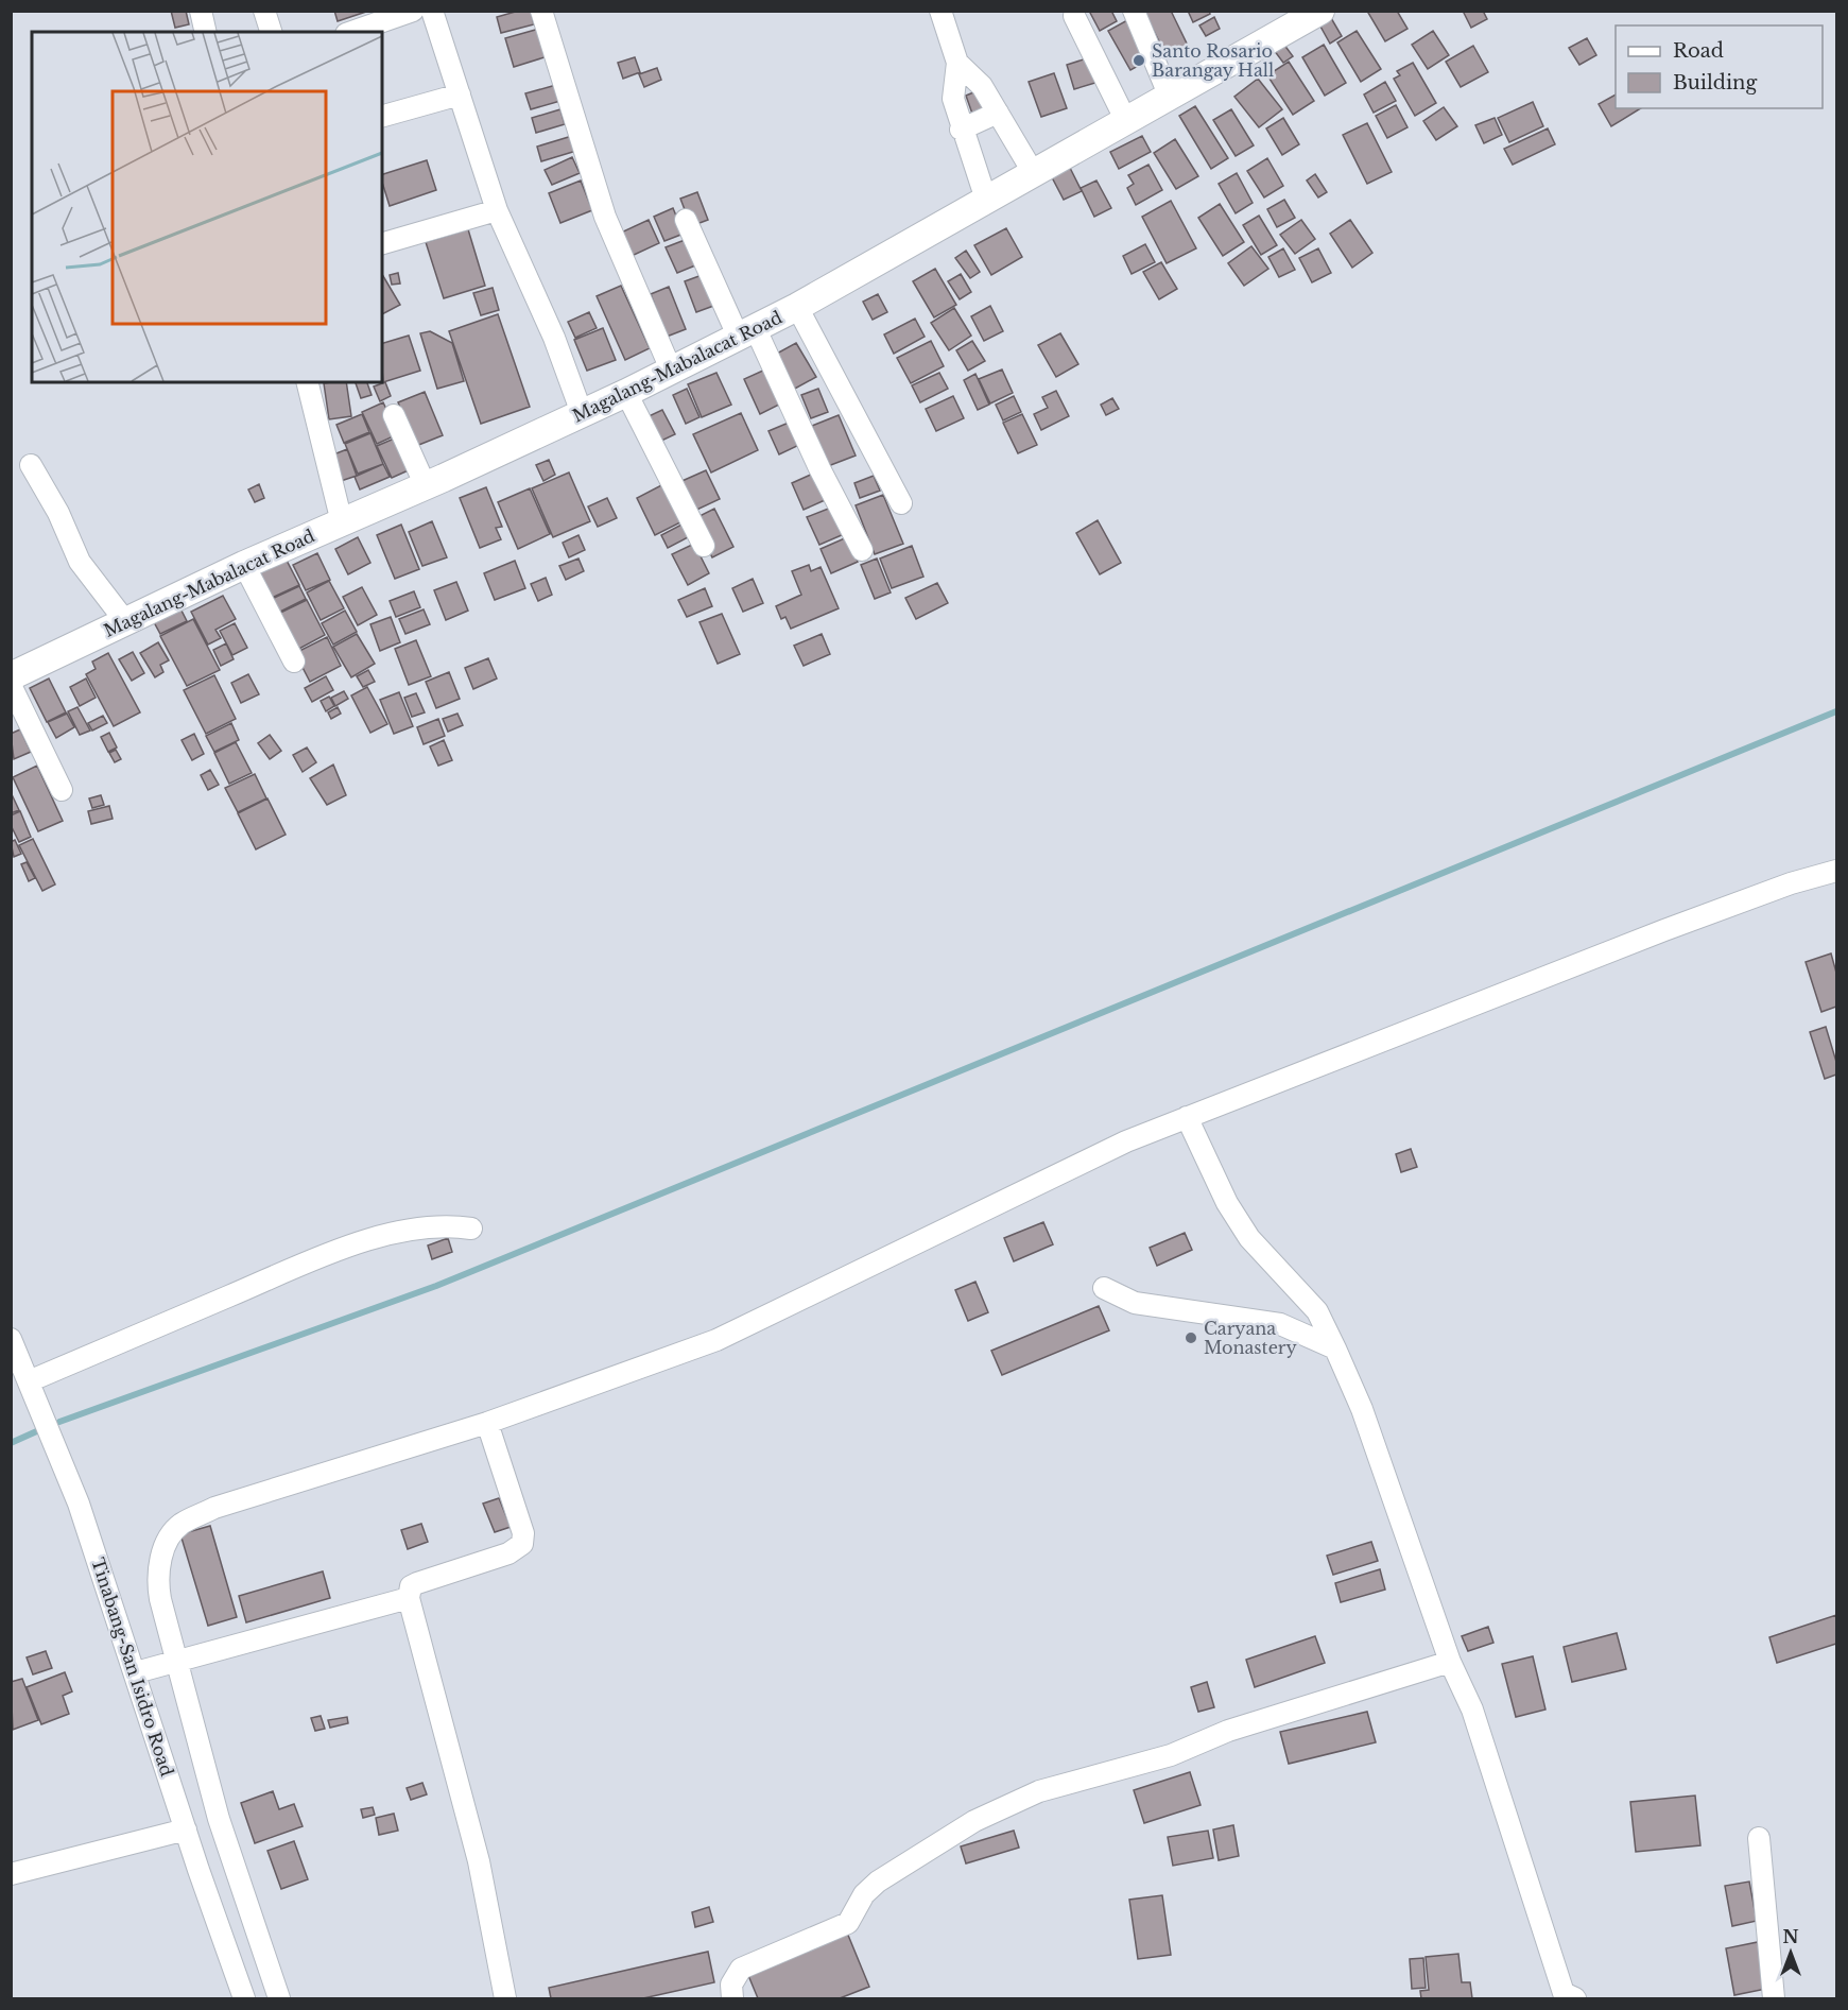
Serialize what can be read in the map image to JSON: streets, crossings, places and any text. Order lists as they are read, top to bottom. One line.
{"streets":{"main road":["Magalang-Mabalacat Road"],"street":["Tinabang-San Isidro Road"]},"places":["Santo Rosario Barangay Hall","Caryana Monastery"],"legend":["Road","Building"],"north":"top"}
